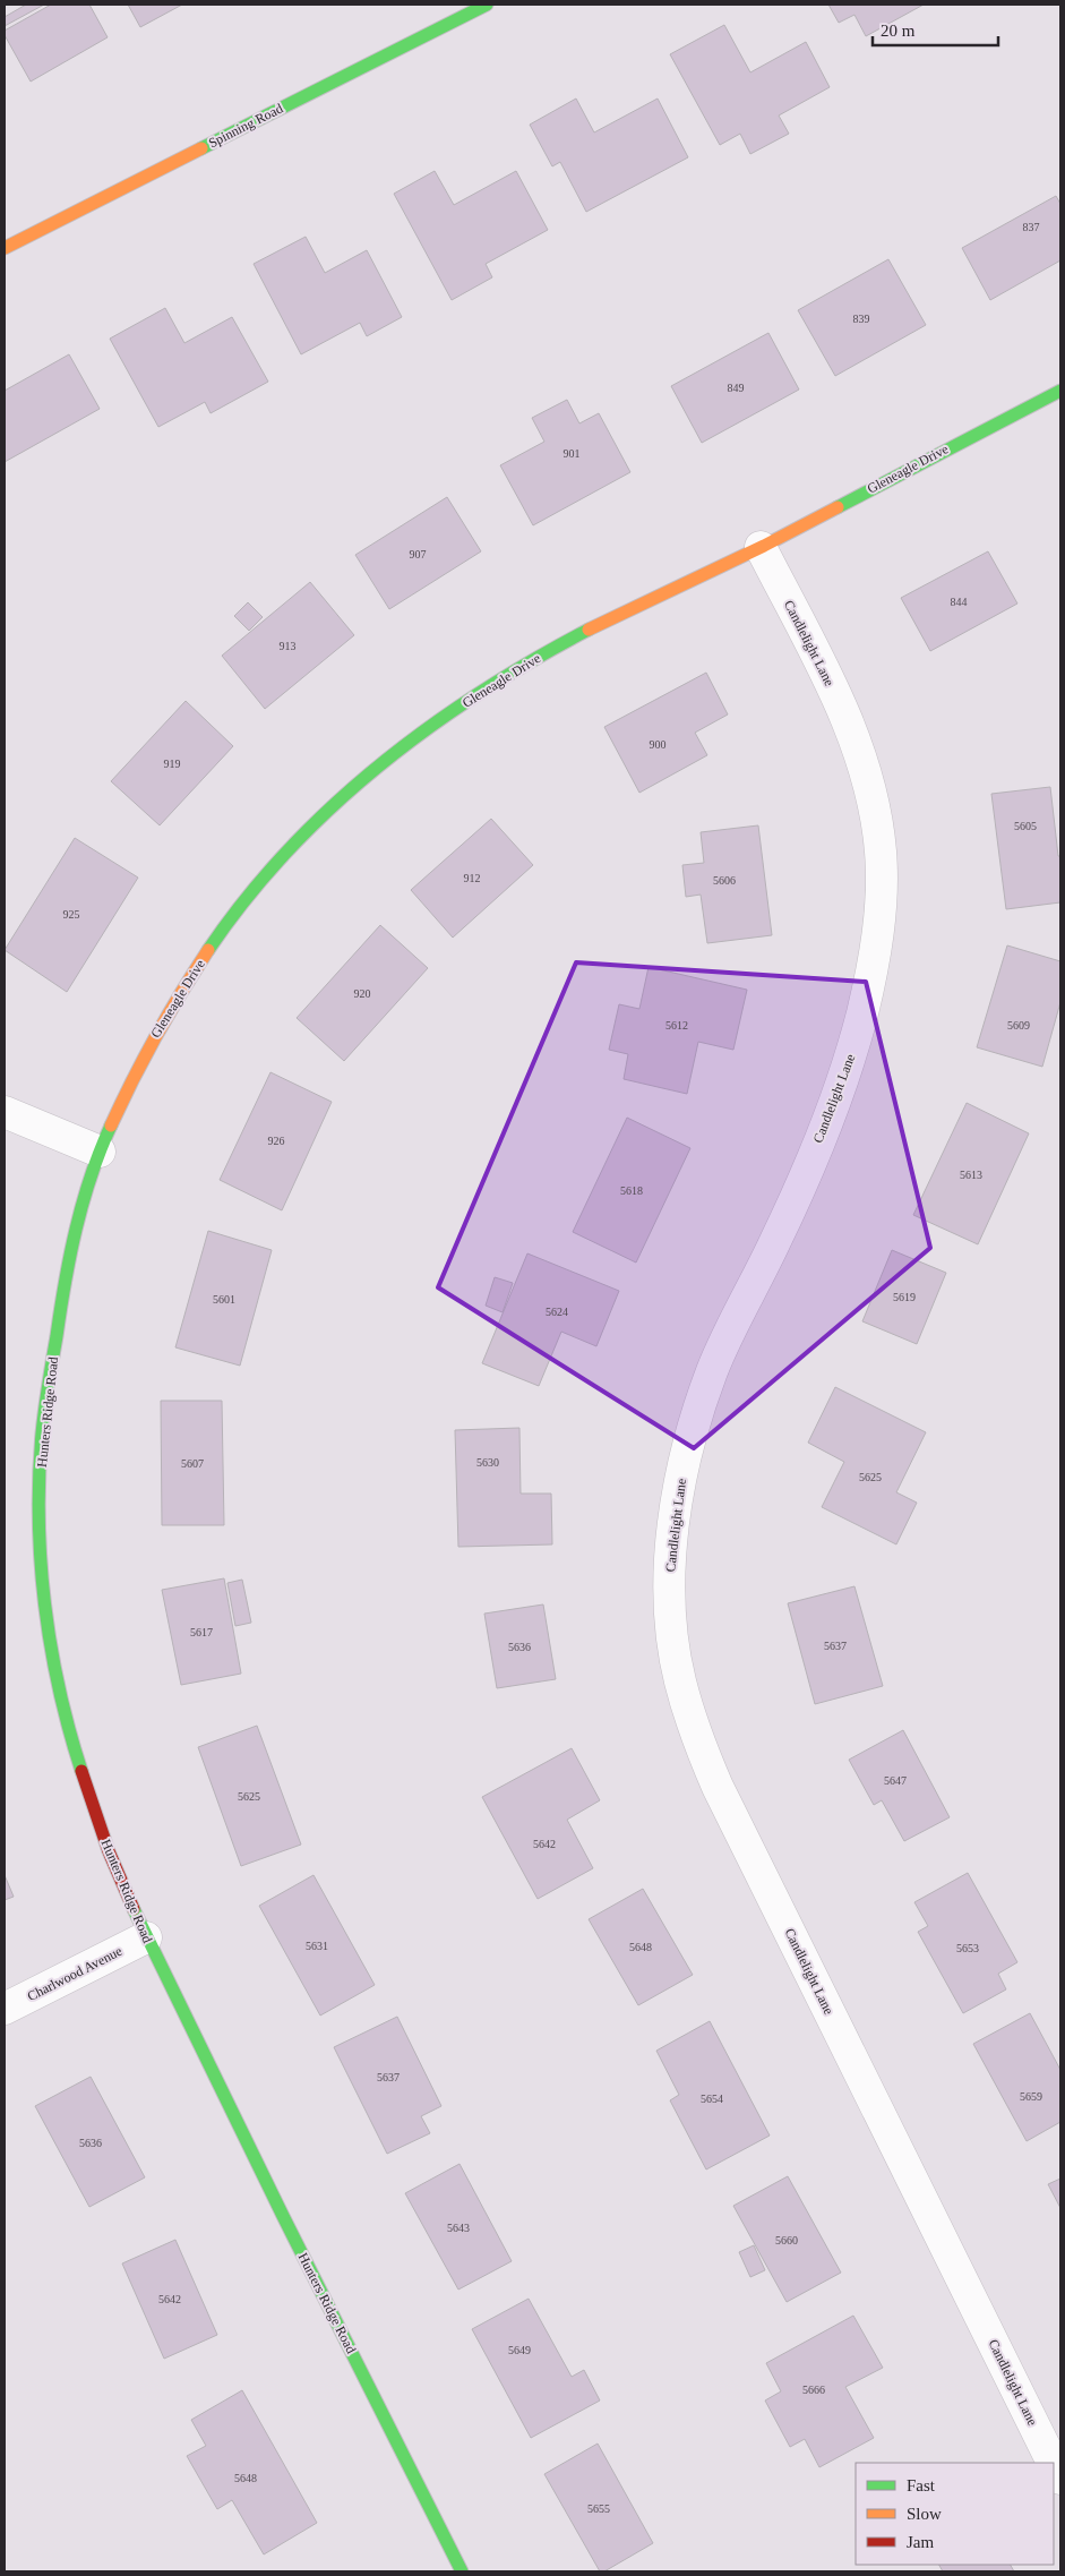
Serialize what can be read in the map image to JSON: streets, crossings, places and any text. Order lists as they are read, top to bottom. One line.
{"streets":{"street":["Spinning Road","Gleneagle Drive","Candlelight Lane","Hunters Ridge Road","Charlwood Avenue"]},"crossings":[["Gleneagle Drive","Candlelight Lane"],["Gleneagle Drive","Hunters Ridge Road"],["Hunters Ridge Road","Charlwood Avenue"]],"house_numbers":["837","839","849","901","907","844","913","900","919","5605","912","5606","925","920","5612","5609","926","5613","5618","5619","5601","5624","5630","5607","5625","5617","5637","5636","5647","5625","5642","5631","5648","5653","5637","5659","5654","5636","5643","5660","5642","5649","5666","5648","5655"],"legend":["Fast","Slow","Jam"],"scale_bar":"20 m"}
